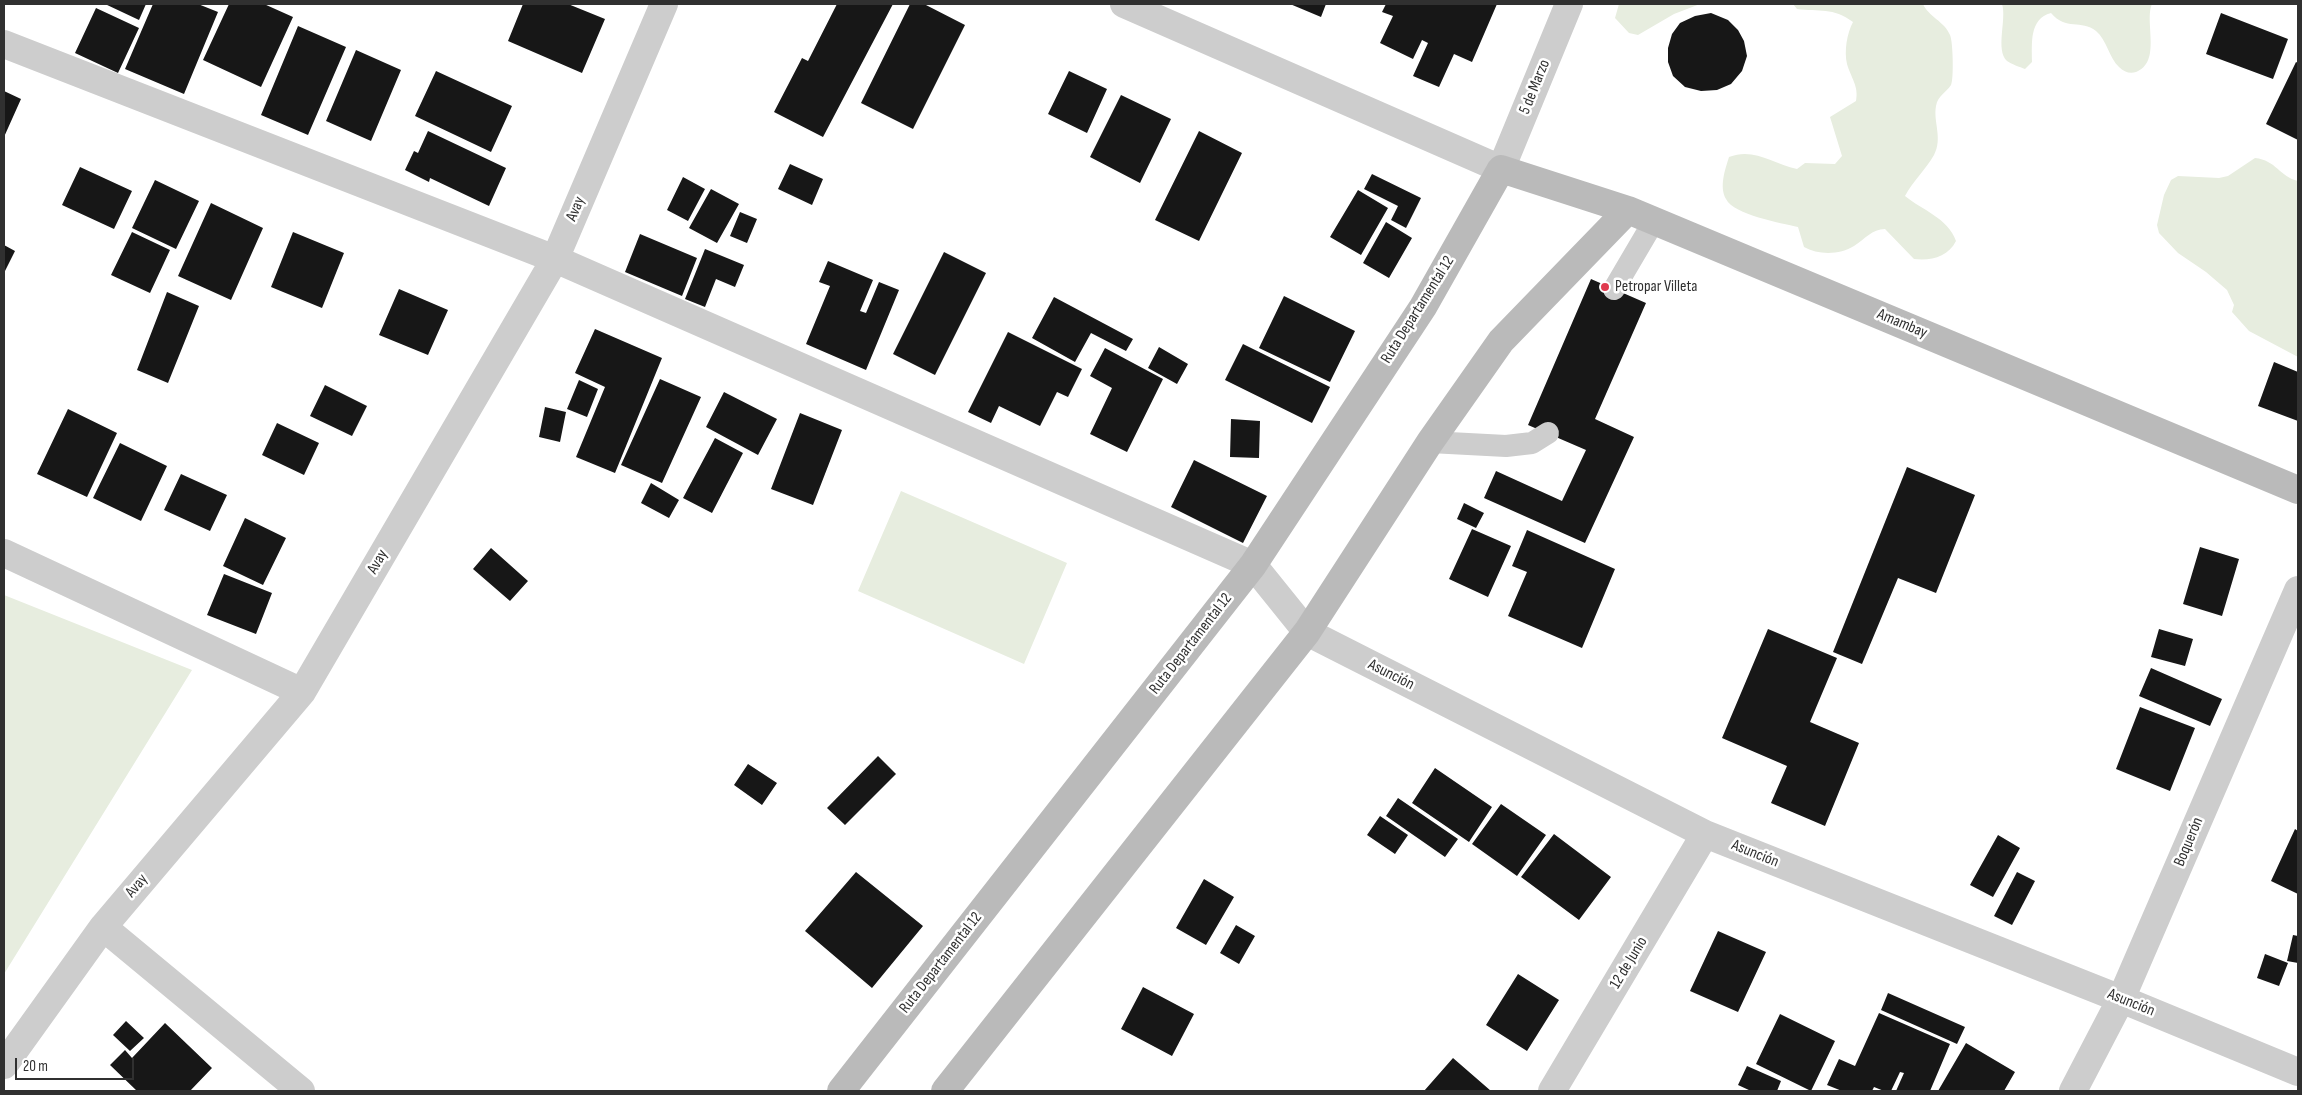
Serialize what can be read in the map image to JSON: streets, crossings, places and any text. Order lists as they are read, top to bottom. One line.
{"streets":{"main road":["Ruta Departamental 12","Amambay"],"street":["5 de Marzo","Avay","Asunción","Boquerón","12 de Junio"]},"crossings":[["5 de Marzo","Ruta Departamental 12"],["5 de Marzo","Amambay"],["Ruta Departamental 12","Amambay"],["Ruta Departamental 12","Asunción"],["Asunción","Boquerón"],["Asunción","12 de Junio"]],"places":["Petropar Villeta"],"scale_bar":"20 m"}
